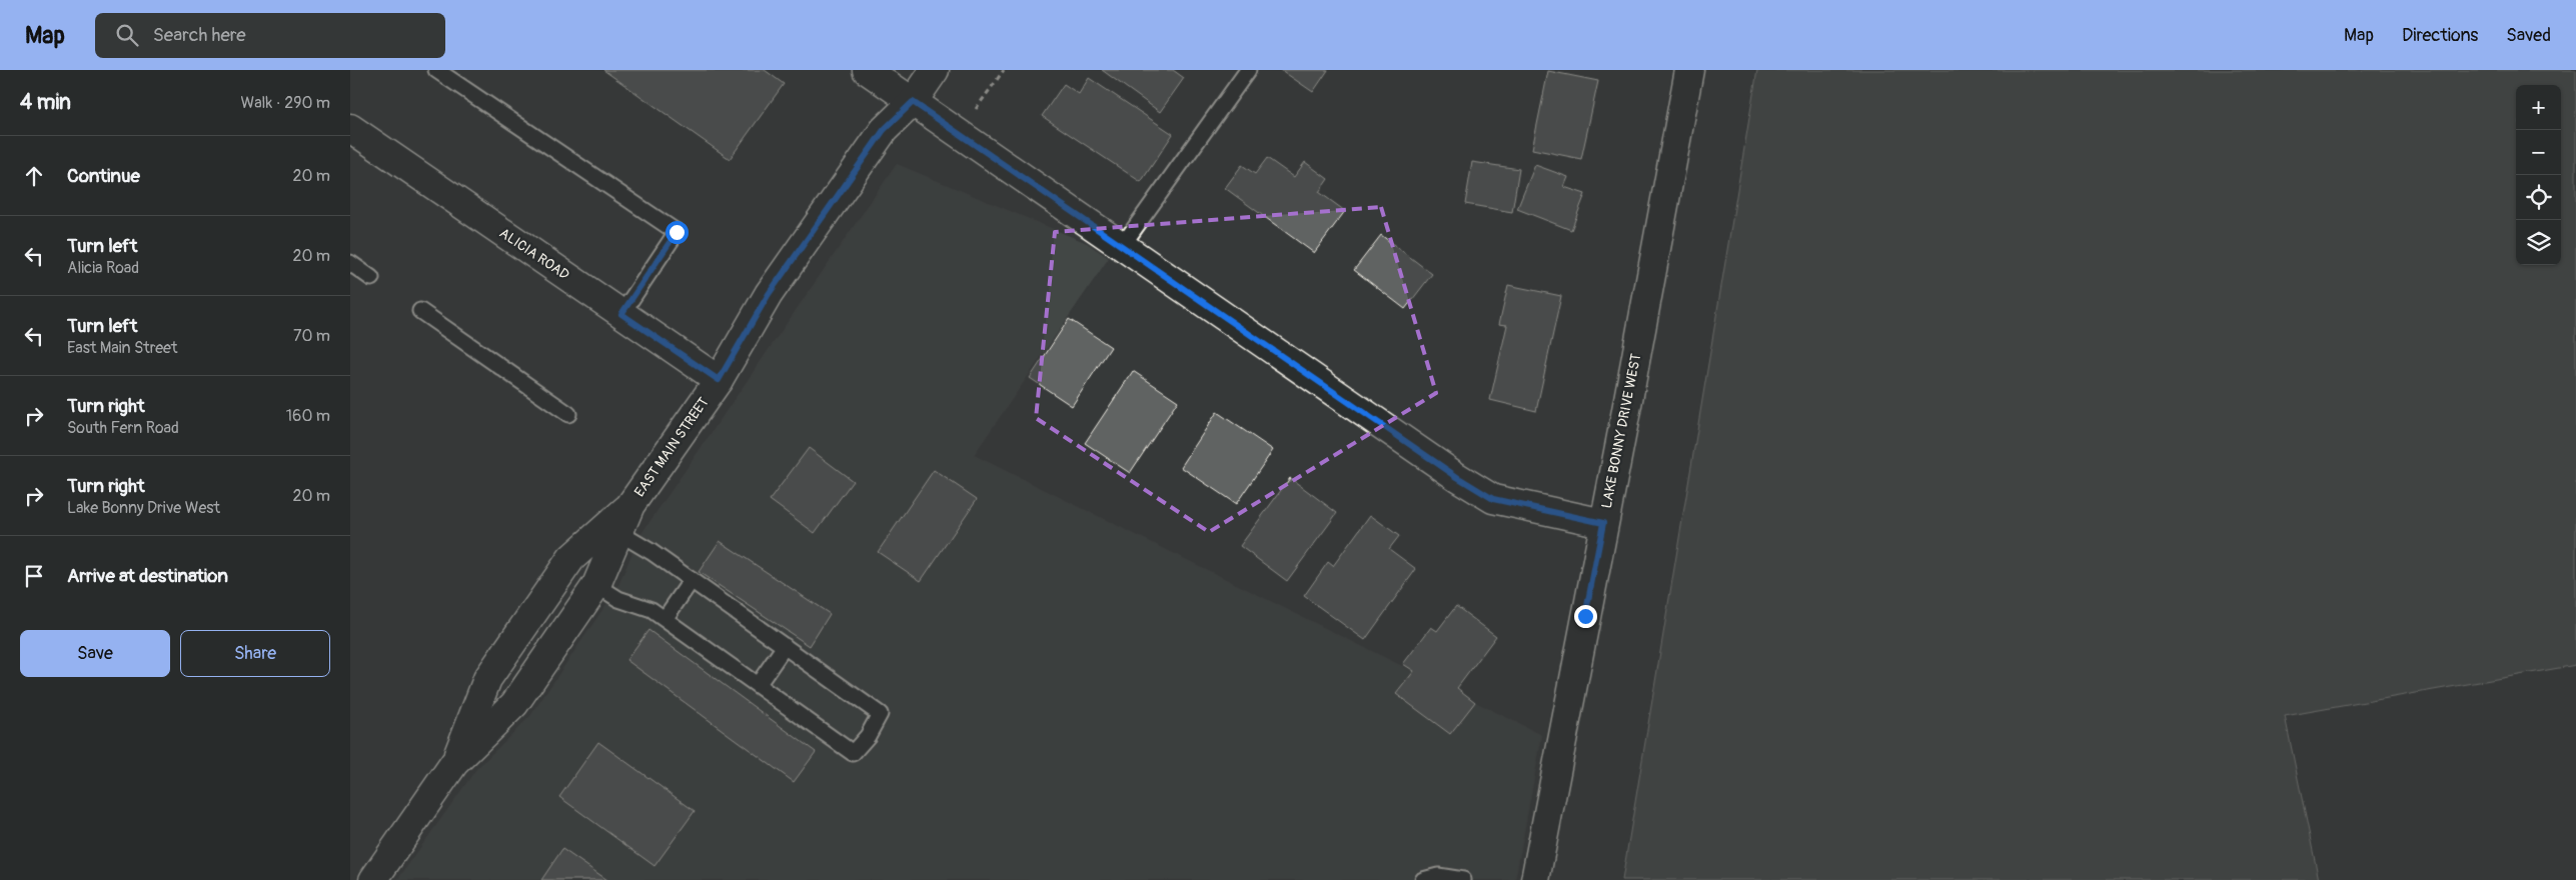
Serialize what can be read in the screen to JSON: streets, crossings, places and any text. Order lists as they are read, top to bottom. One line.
{"streets":{"street":["ALICIA ROAD","LAKE BONNY DRIVE WEST","EAST MAIN STREET"]},"crossings":[["ALICIA ROAD","EAST MAIN STREET"]],"page":{"header":"Map","search":"Search here","nav":["Map","Directions","Saved"],"heading":["4 min","Walk · 290 m"],"map_buttons":["+","−"],"list":[["Continue","20 m"],["Turn left","Alicia Road","20 m"],["Turn left","East Main Street","70 m"],["Turn right","South Fern Road","160 m"],["Turn right","Lake Bonny Drive West","20 m"],"Arrive at destination"],"buttons":["Save","Share"]}}
